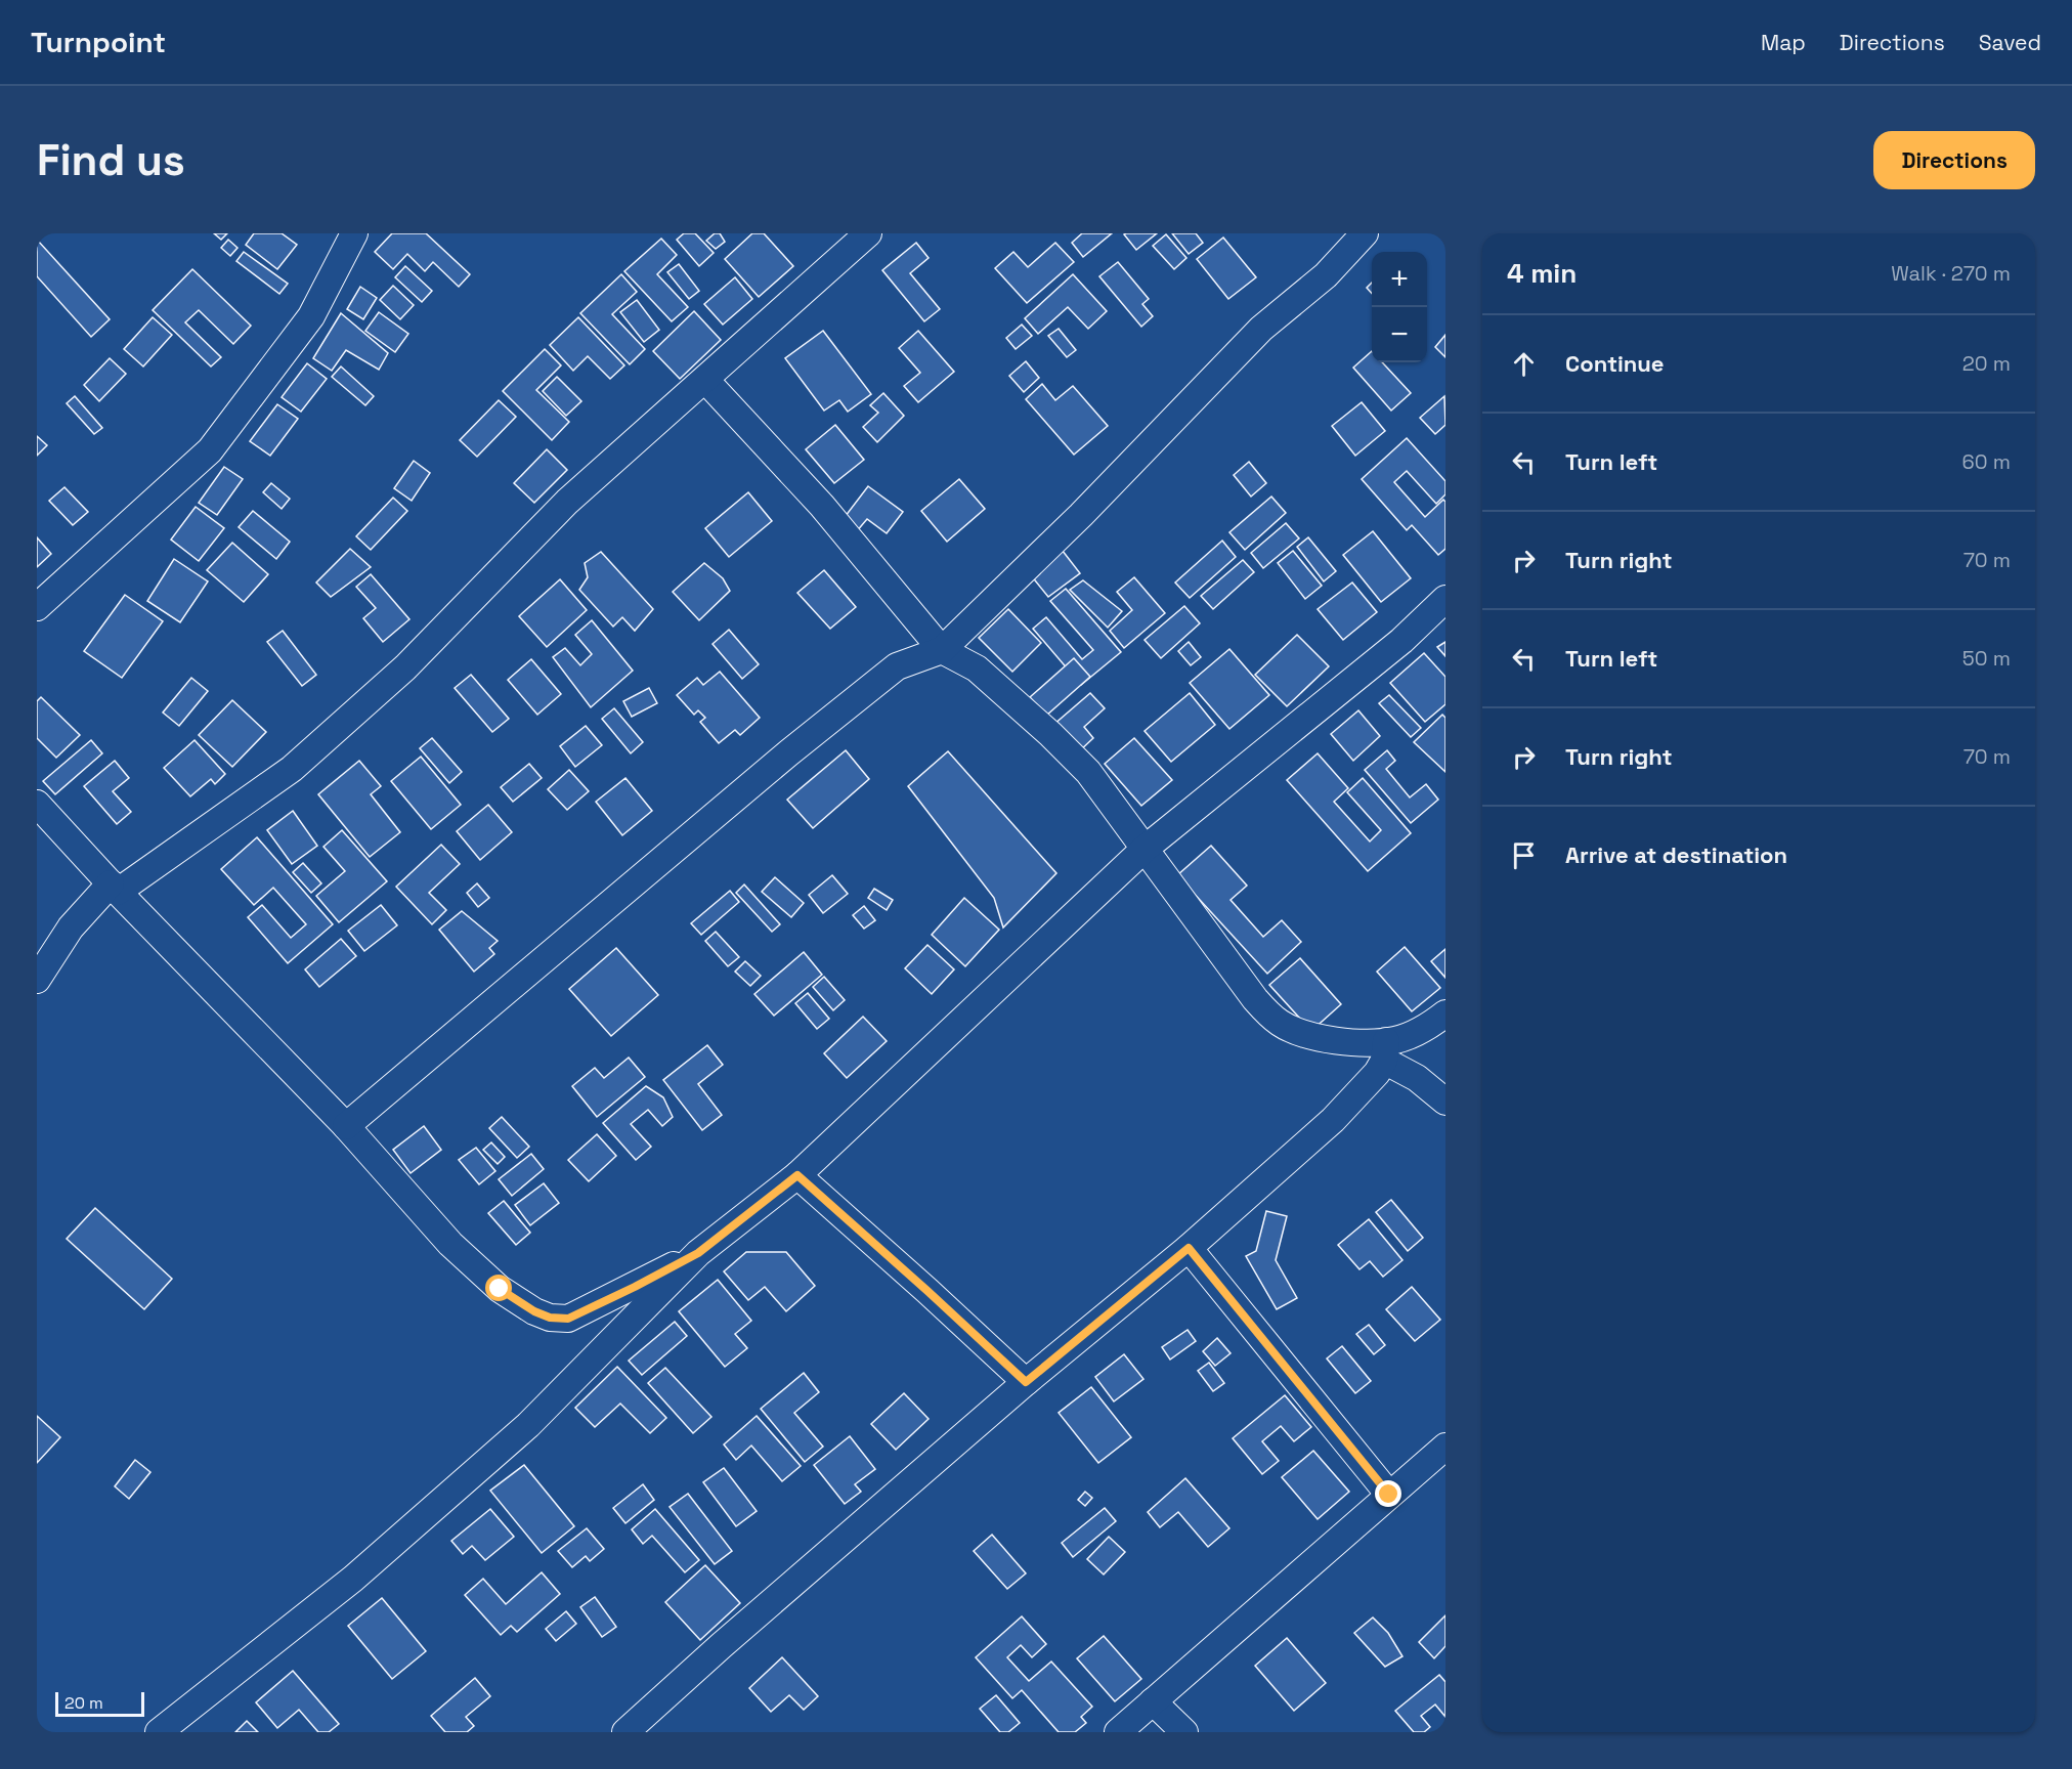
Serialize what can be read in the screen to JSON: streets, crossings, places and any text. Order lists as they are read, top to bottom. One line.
{"scale_bar":"20 m","page":{"header":"Turnpoint","nav":["Map","Directions","Saved"],"buttons":"Directions","title":"Find us","heading":["4 min","Walk · 270 m"],"map_buttons":["+","−"],"list":[["Continue","20 m"],["Turn left","60 m"],["Turn right","70 m"],["Turn left","50 m"],["Turn right","70 m"],"Arrive at destination"],"scale":"20 m"}}
